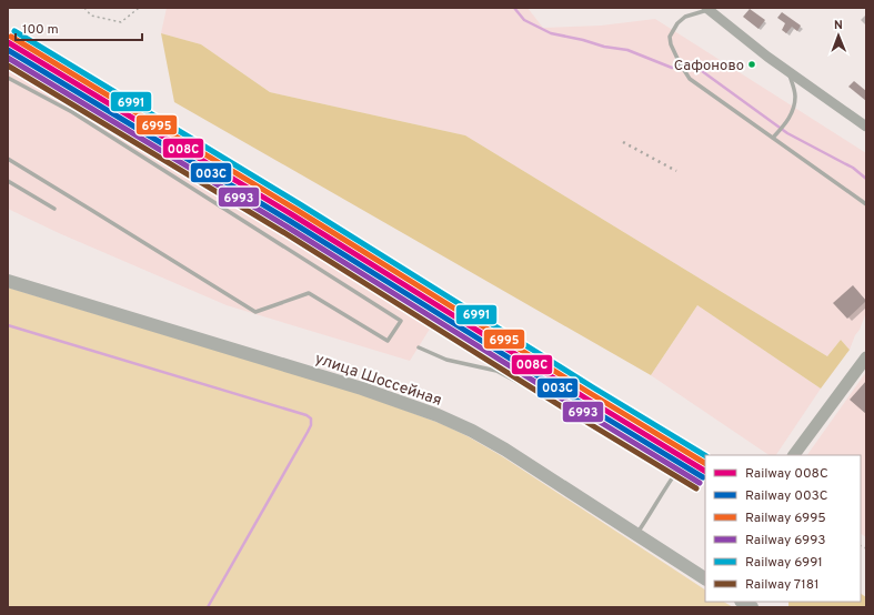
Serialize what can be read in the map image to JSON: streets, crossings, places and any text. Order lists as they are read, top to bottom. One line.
{"streets":{"main road":["улица Шоссейная"]},"places":["Сафоново"],"lines":["rail line 6991","rail line 6995","rail line 008С","rail line 003С","rail line 6993","rail line 7181"],"legend":["Railway 008С","Railway 003С","Railway 6995","Railway 6993","Railway 6991","Railway 7181"],"scale_bar":"100 m","north":"top"}
